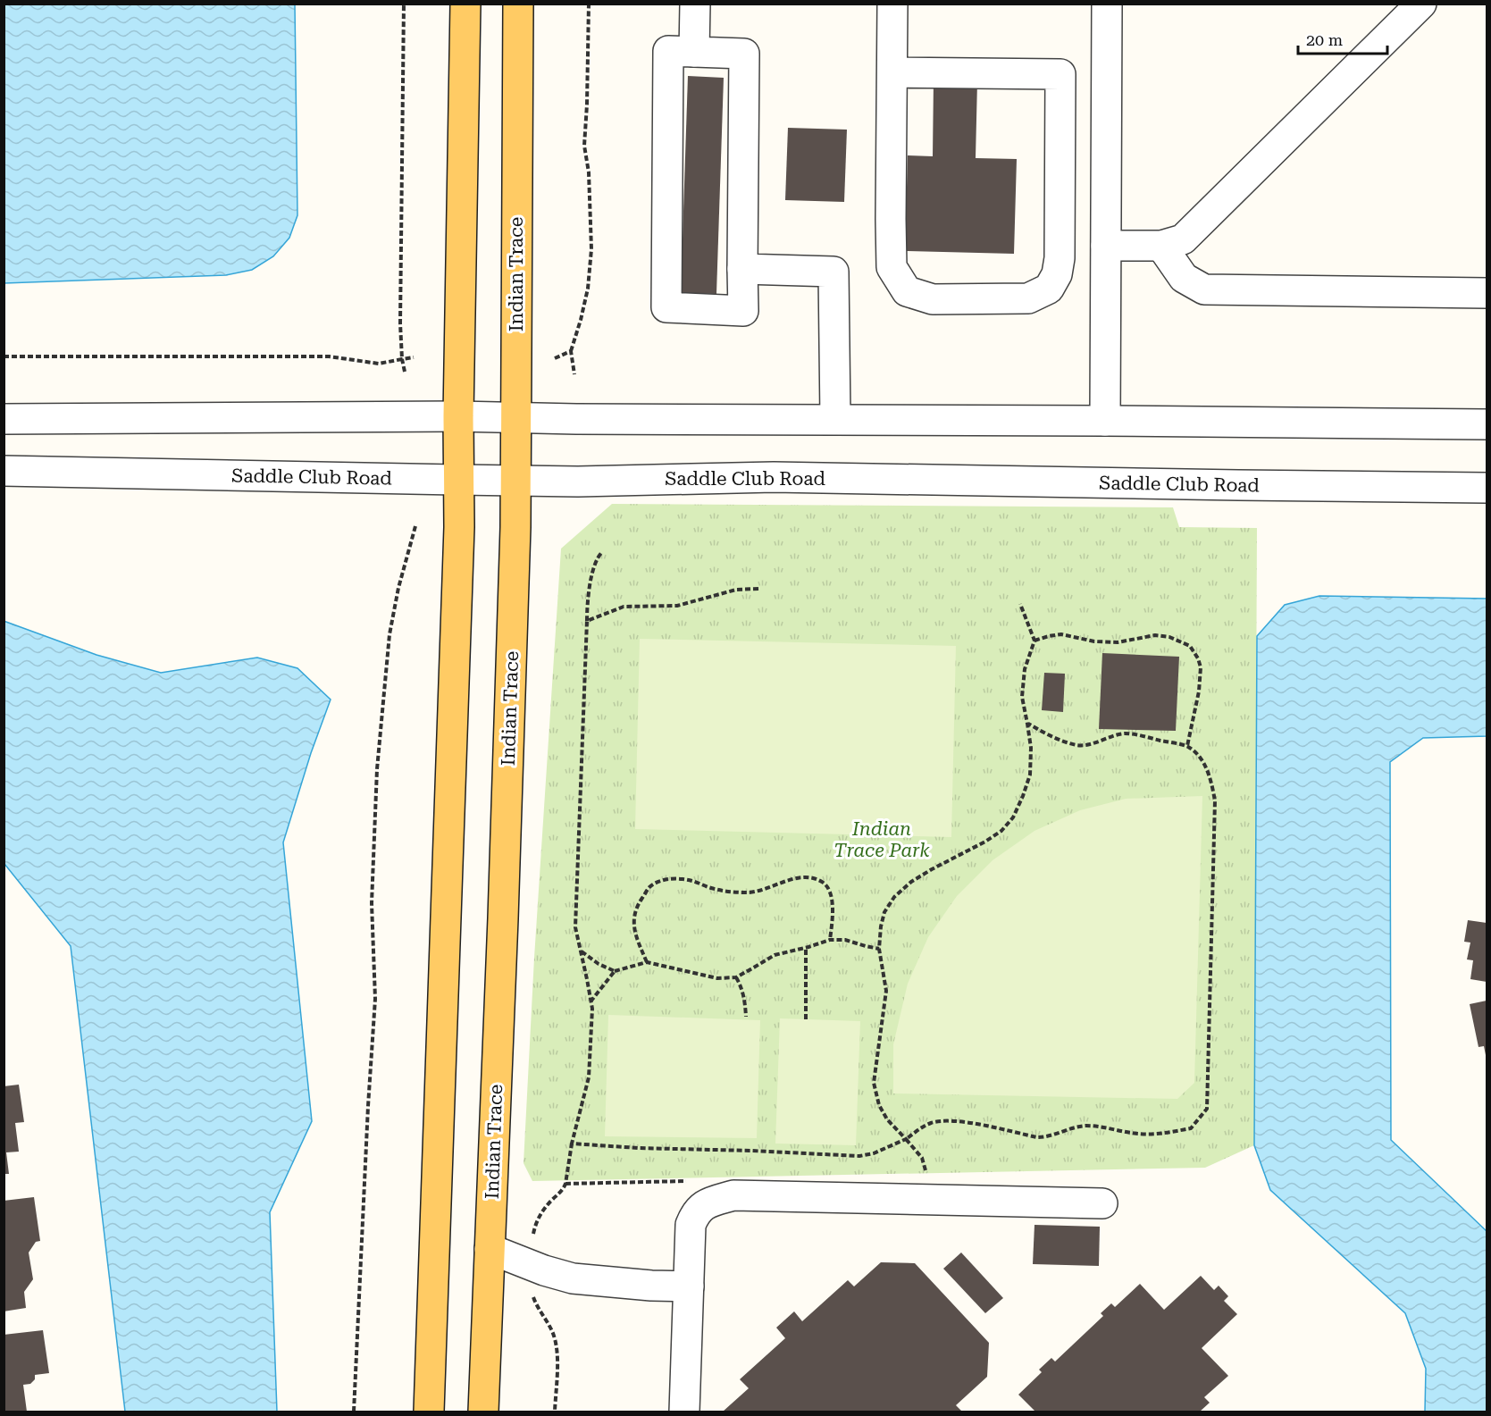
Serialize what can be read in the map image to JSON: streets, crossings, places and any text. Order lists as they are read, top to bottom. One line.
{"streets":{"main road":["Indian Trace"],"street":["Saddle Club Road"]},"crossings":[["Indian Trace","Saddle Club Road"]],"parks":["Indian Trace Park"],"scale_bar":"20 m"}
